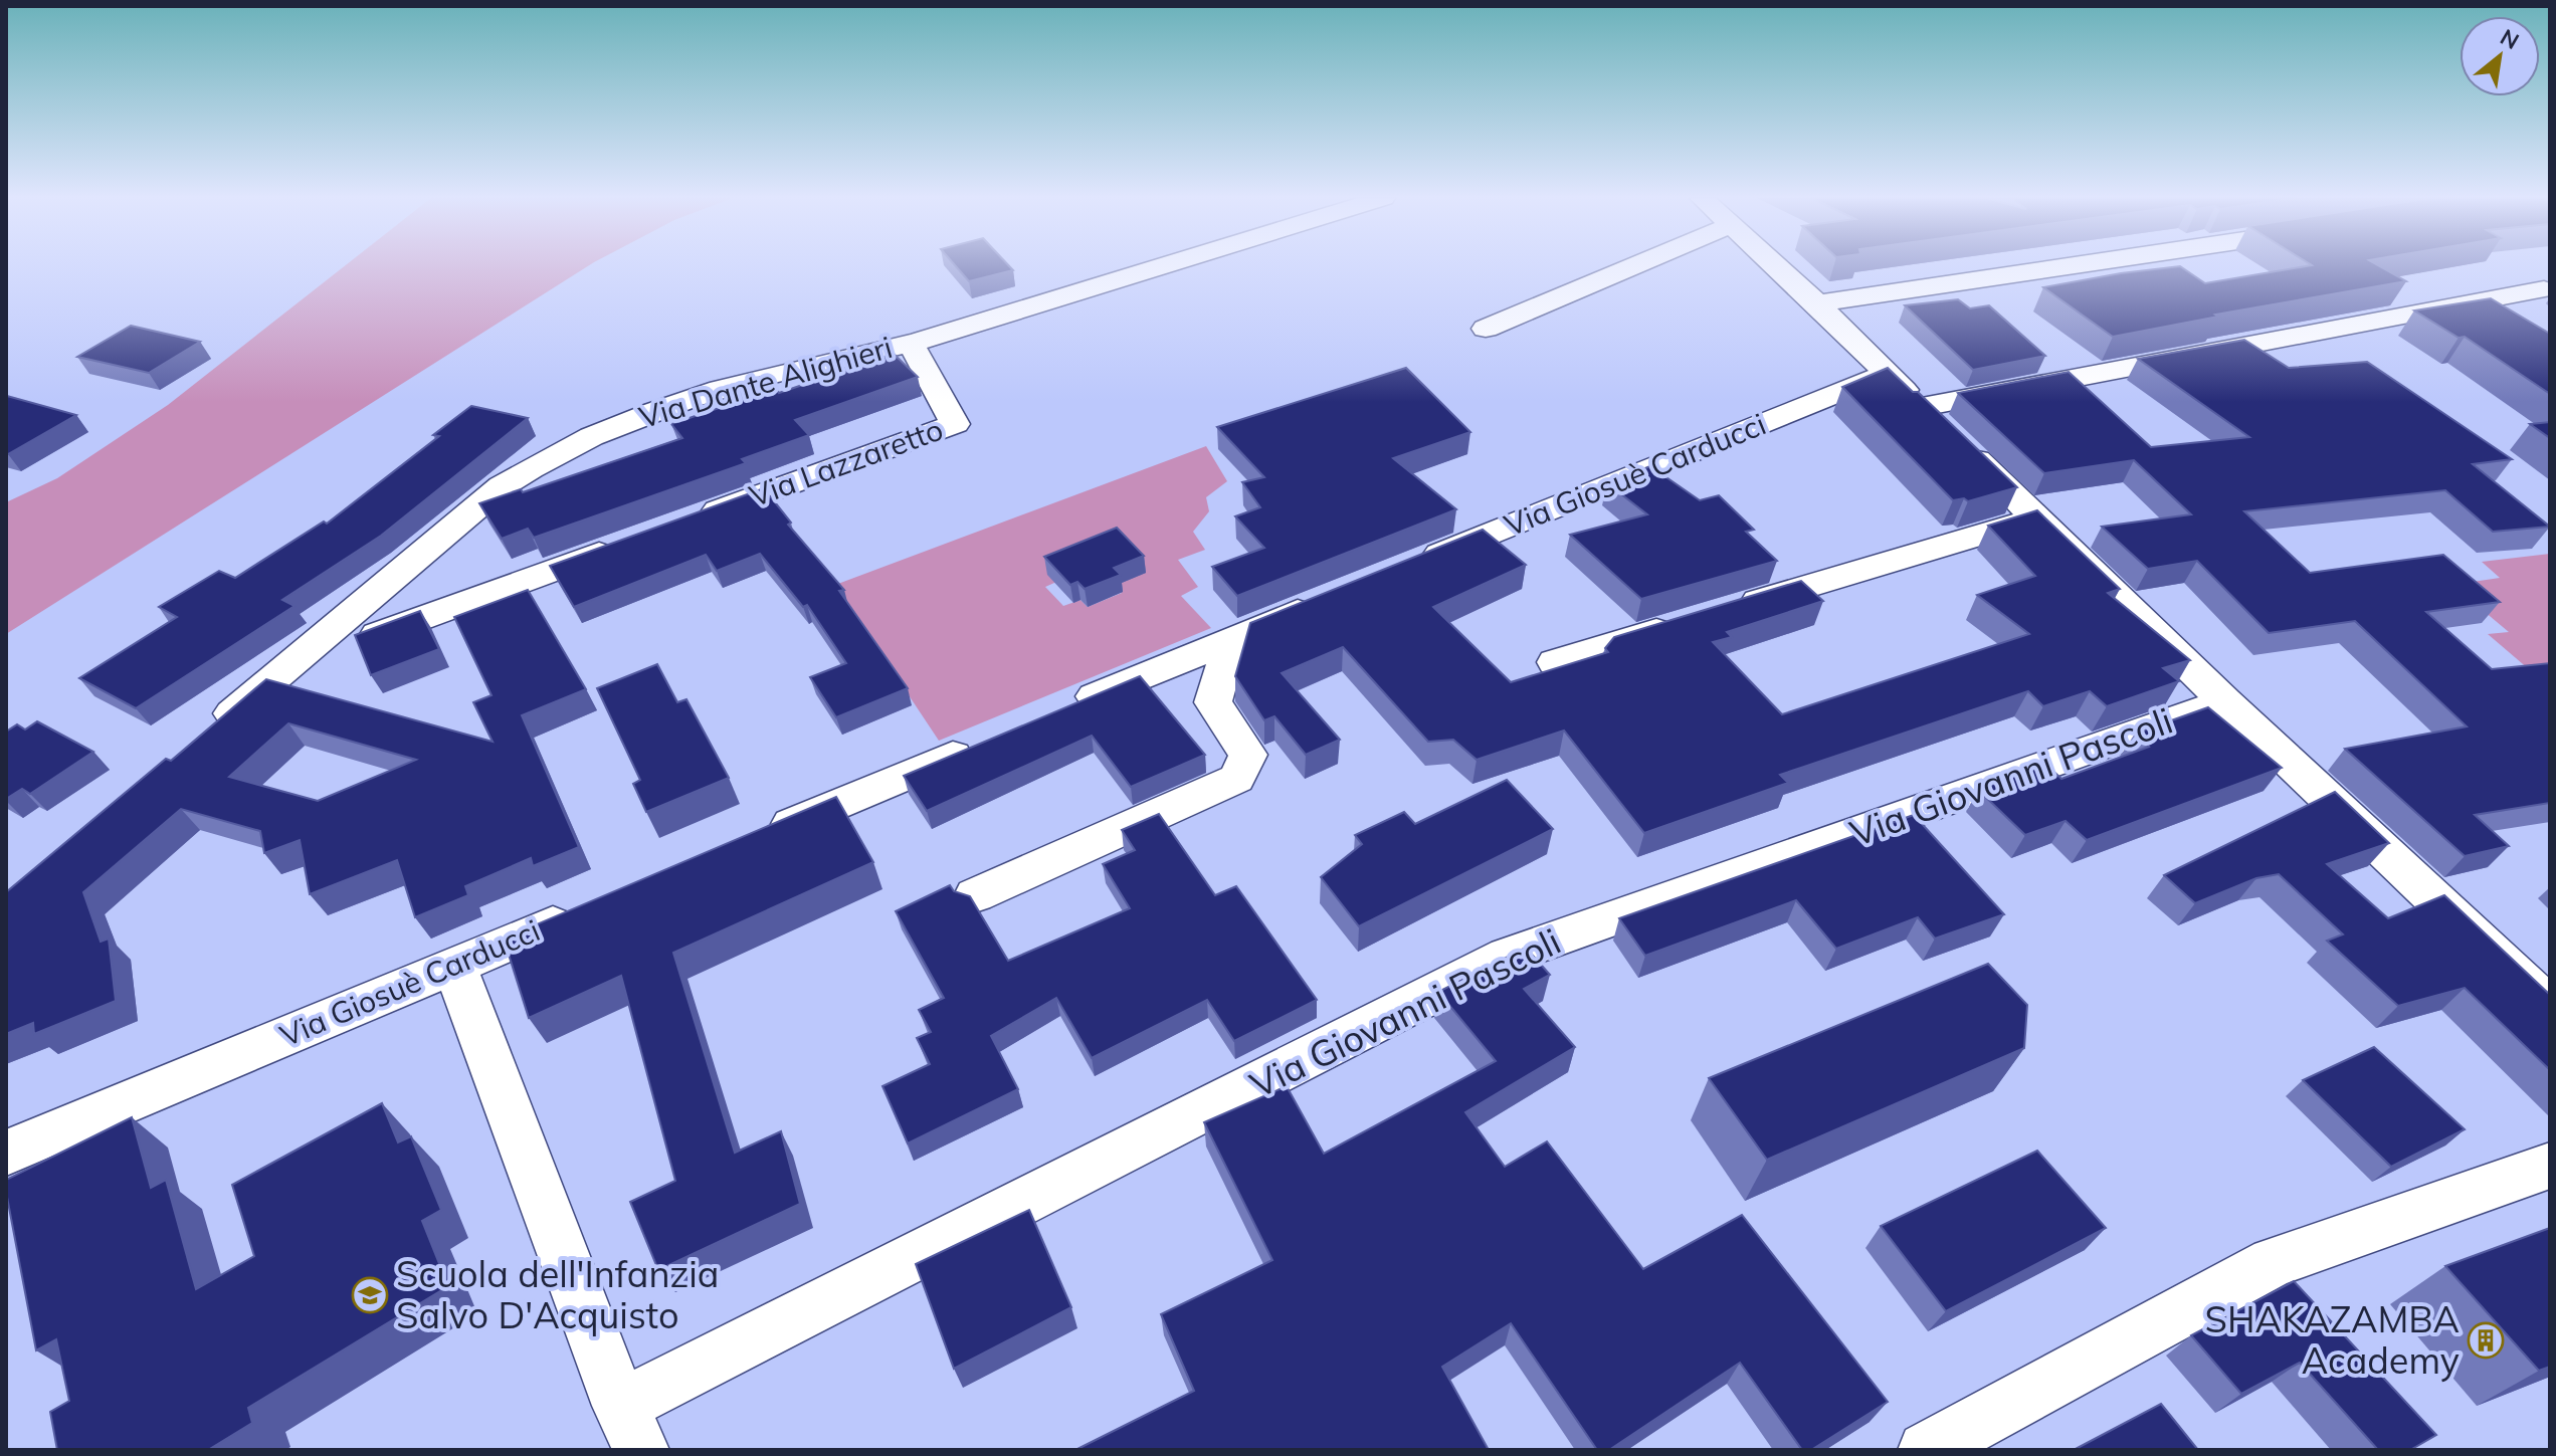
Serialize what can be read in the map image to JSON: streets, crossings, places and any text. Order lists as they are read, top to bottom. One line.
{"streets":{"street":["Via Dante Alighieri","Via Lazzaretto","Via Giosuè Carducci","Via Giovanni Pascoli"]},"crossings":[["Via Dante Alighieri","Via Lazzaretto"]],"places":{"school or university":["Scuola dell'Infanzia Salvo D'Acquisto"],"building":["SHAKAZAMBA Academy"]},"north":"top right"}
